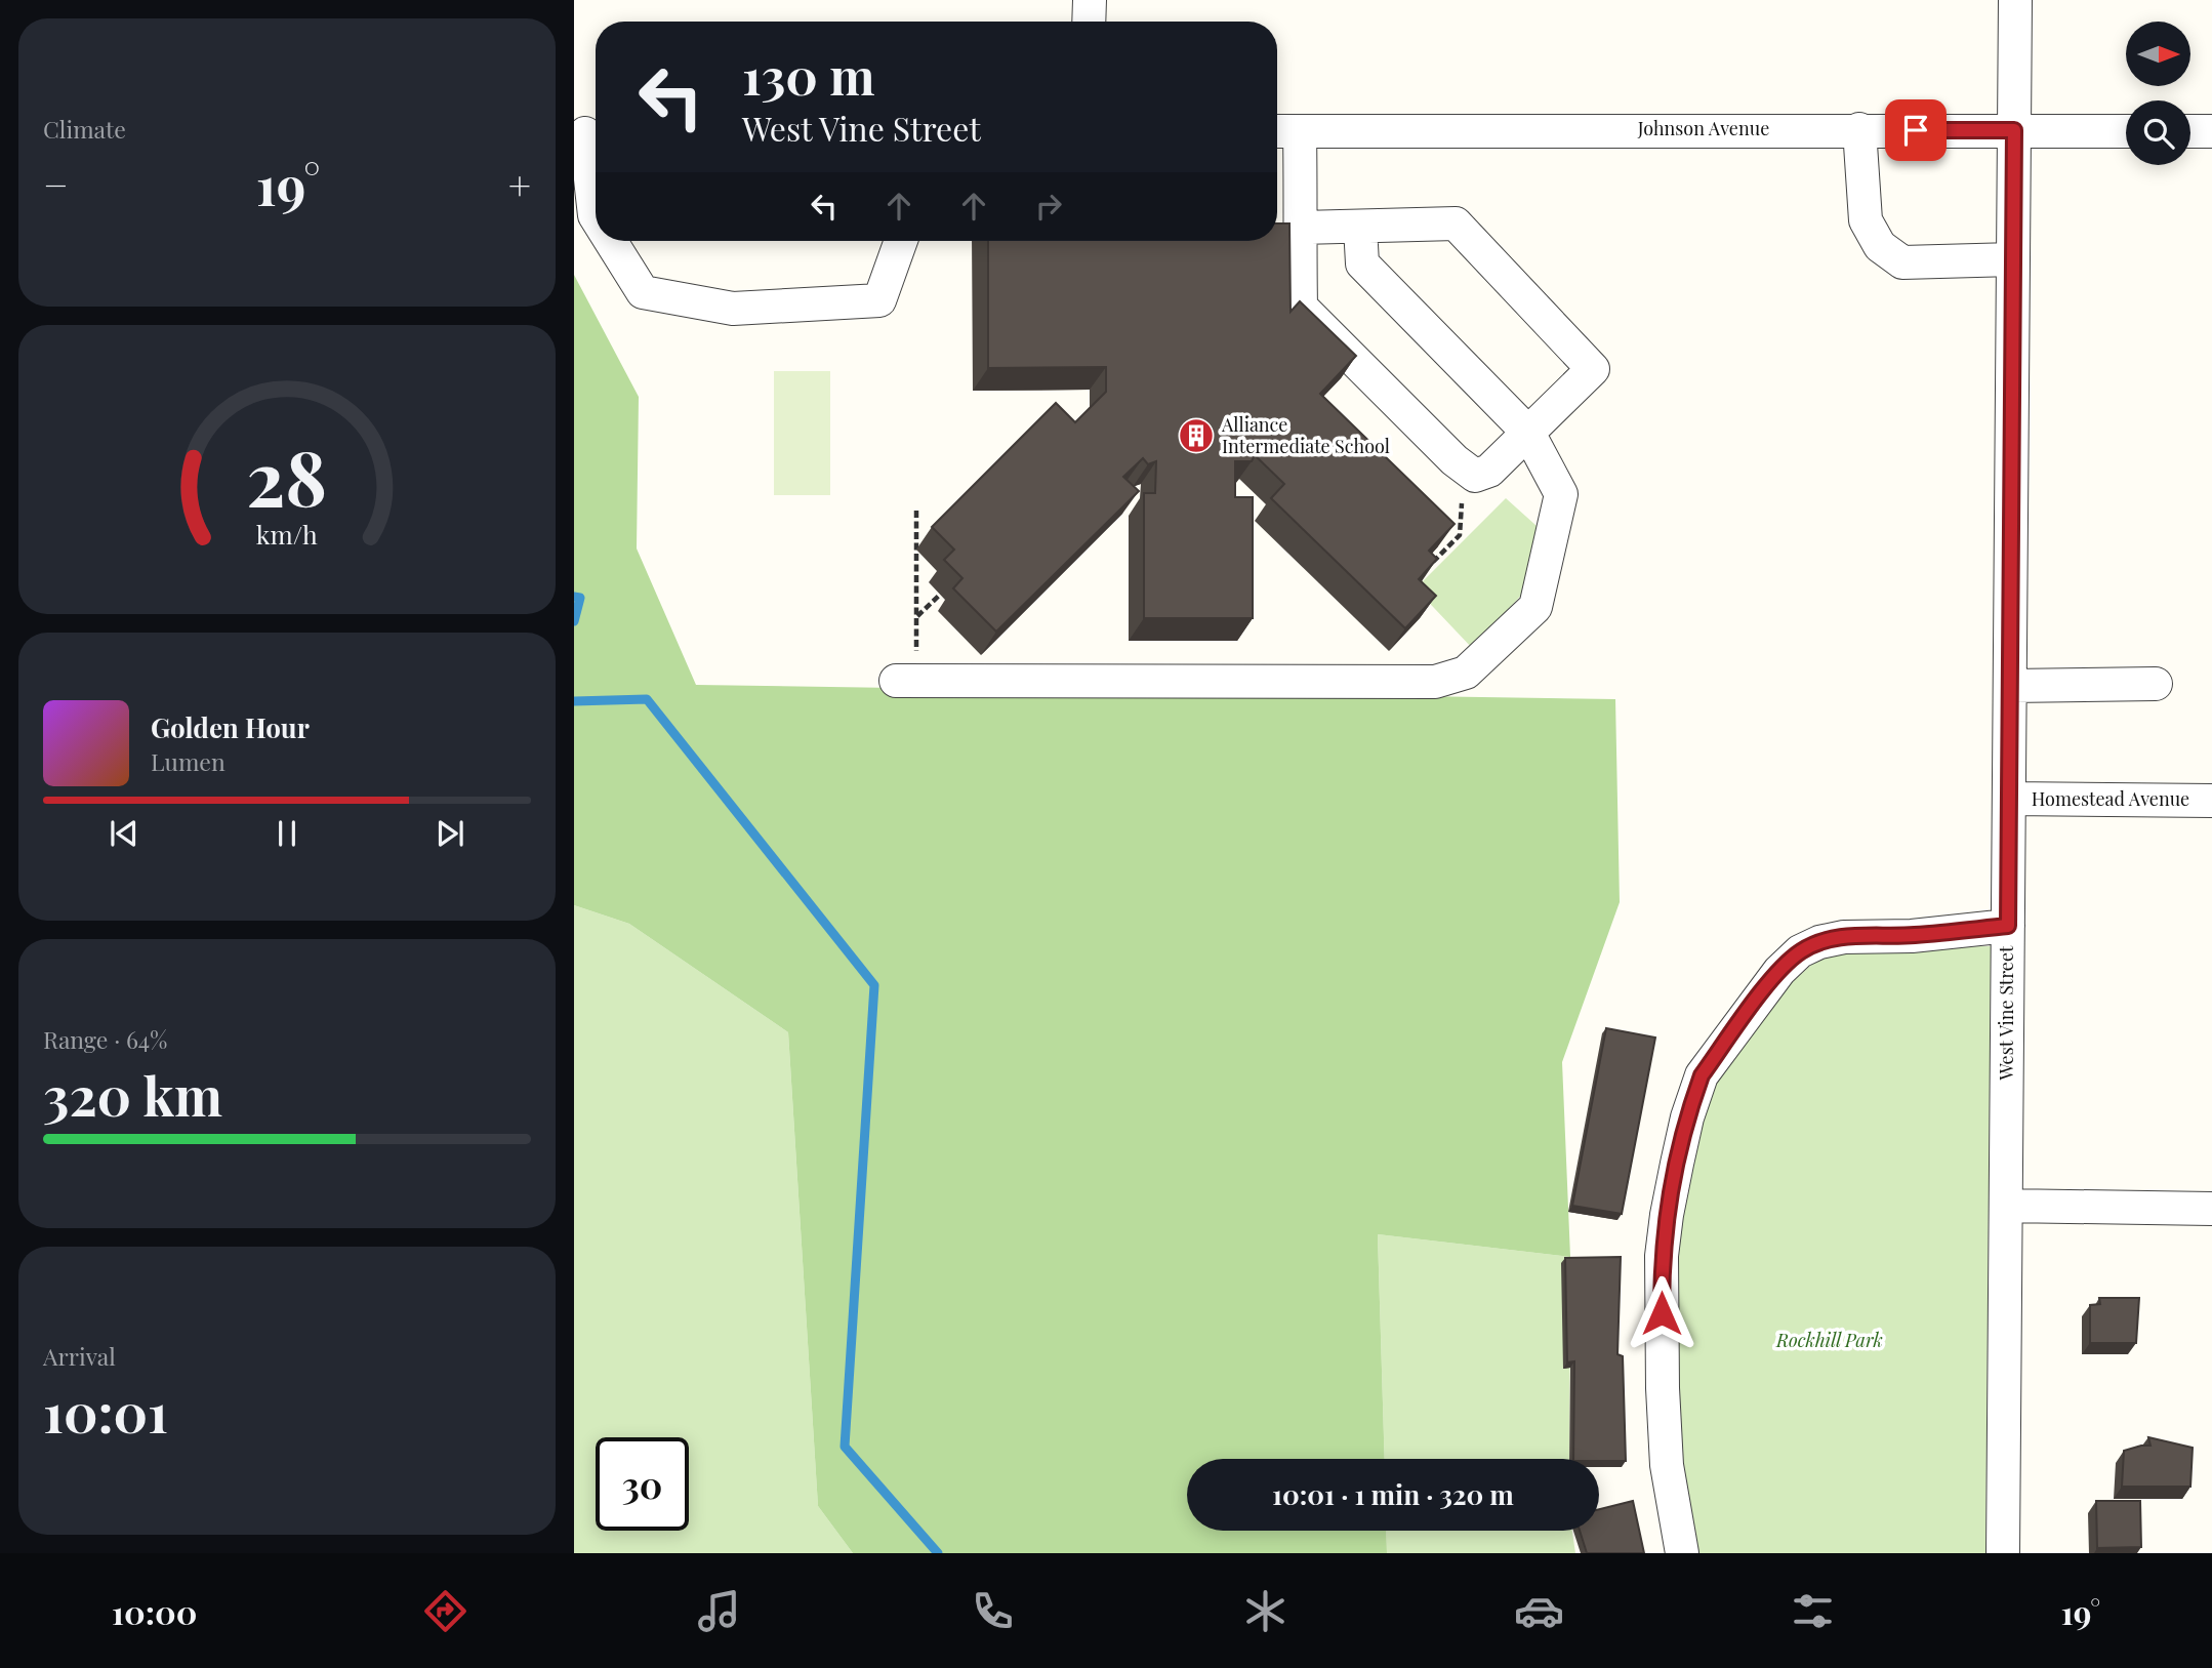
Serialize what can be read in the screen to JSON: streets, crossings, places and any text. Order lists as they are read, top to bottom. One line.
{"streets":{"street":["Johnson Avenue","Homestead Avenue","West Vine Street"]},"crossings":[["Johnson Avenue","West Vine Street"],["Homestead Avenue","West Vine Street"]],"parks":["Rockhill Park"],"places":{"building":["Alliance Intermediate School"]},"north":"right","page":{"tile":["Climate",["Range · 64%","320 km"],["Arrival","10:01"]],"turn":["130 m","West Vine Street"],"heat":["−","19°","+"],"song":["Golden Hour","Lumen"],"limit":"30","trip":"10:01 · 1 min · 320 m","tabs":["10:00","19°"],"gauge":["28","km/h"]}}
